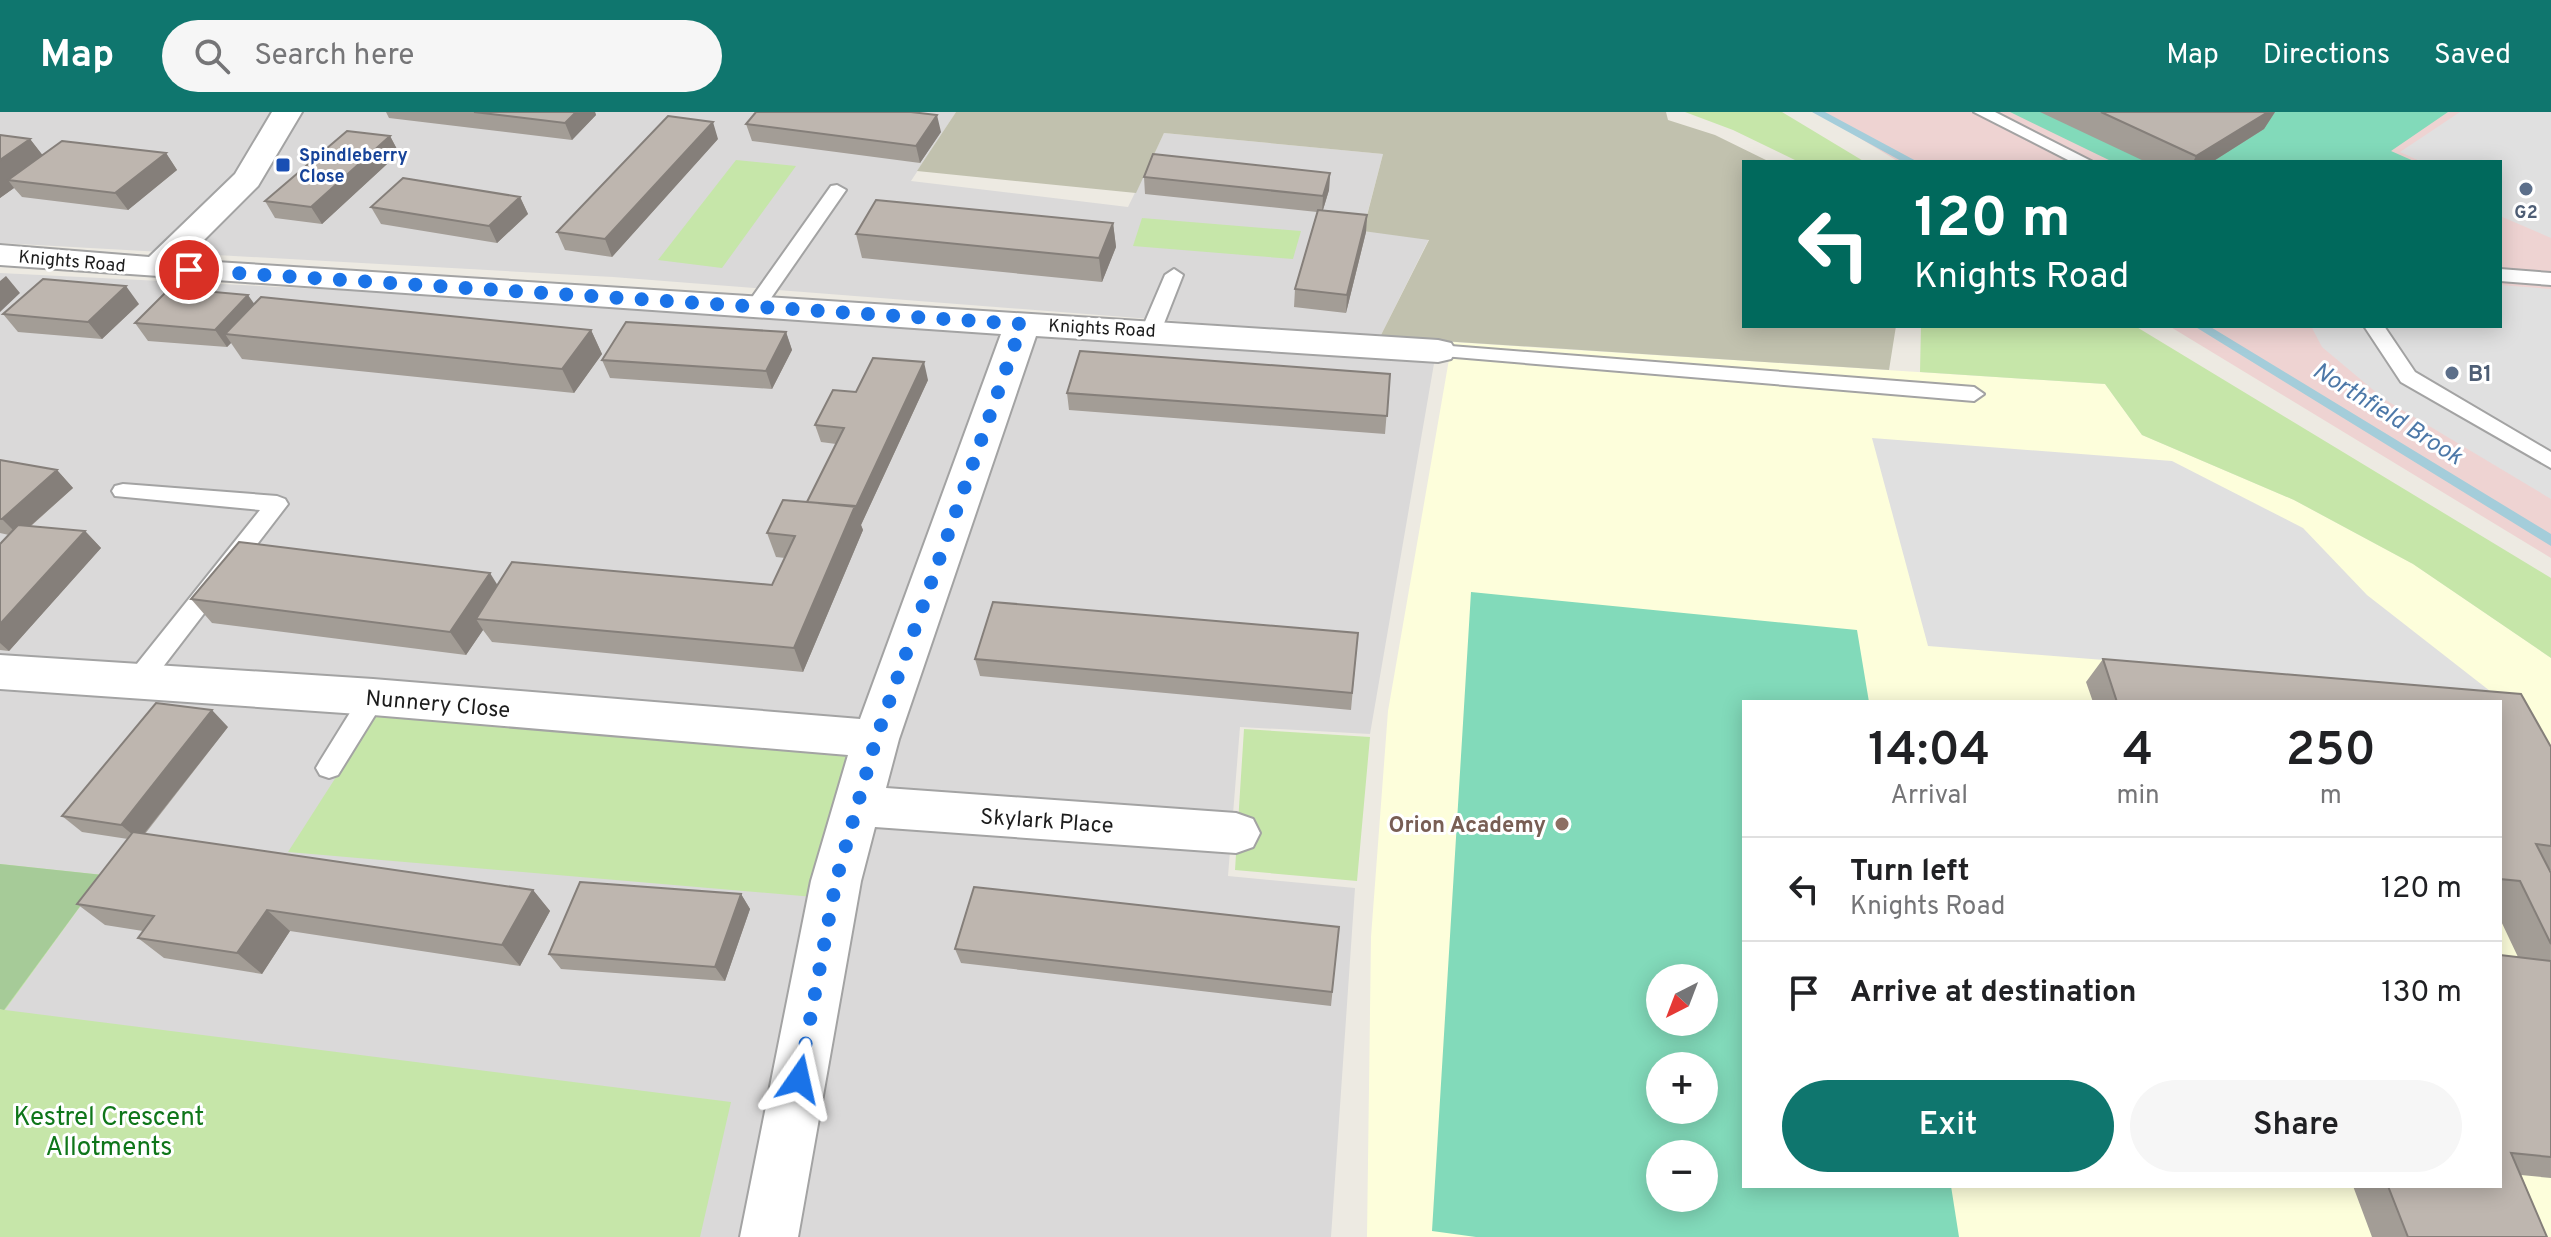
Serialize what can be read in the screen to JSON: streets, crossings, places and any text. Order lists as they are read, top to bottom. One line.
{"streets":{"street":["Knights Road","Nunnery Close","Skylark Place"]},"water":["Northfield Brook"],"parks":["Kestrel Crescent Allotments"],"places":{"transit":["Spindleberry Close"],"other":["G2","B1","Orion Academy"]},"north":"bottom left","page":{"header":"Map","search":"Search here","nav":["Map","Directions","Saved"],"turn":["120 m","Knights Road"],"eta":["14:04","Arrival","4","min","250","m"],"list":[{"name":"Turn left","note":"Knights Road","value":"120 m"},{"name":"Arrive at destination","value":"130 m"}],"map_buttons":["+","−"],"buttons":["Exit","Share"]}}
